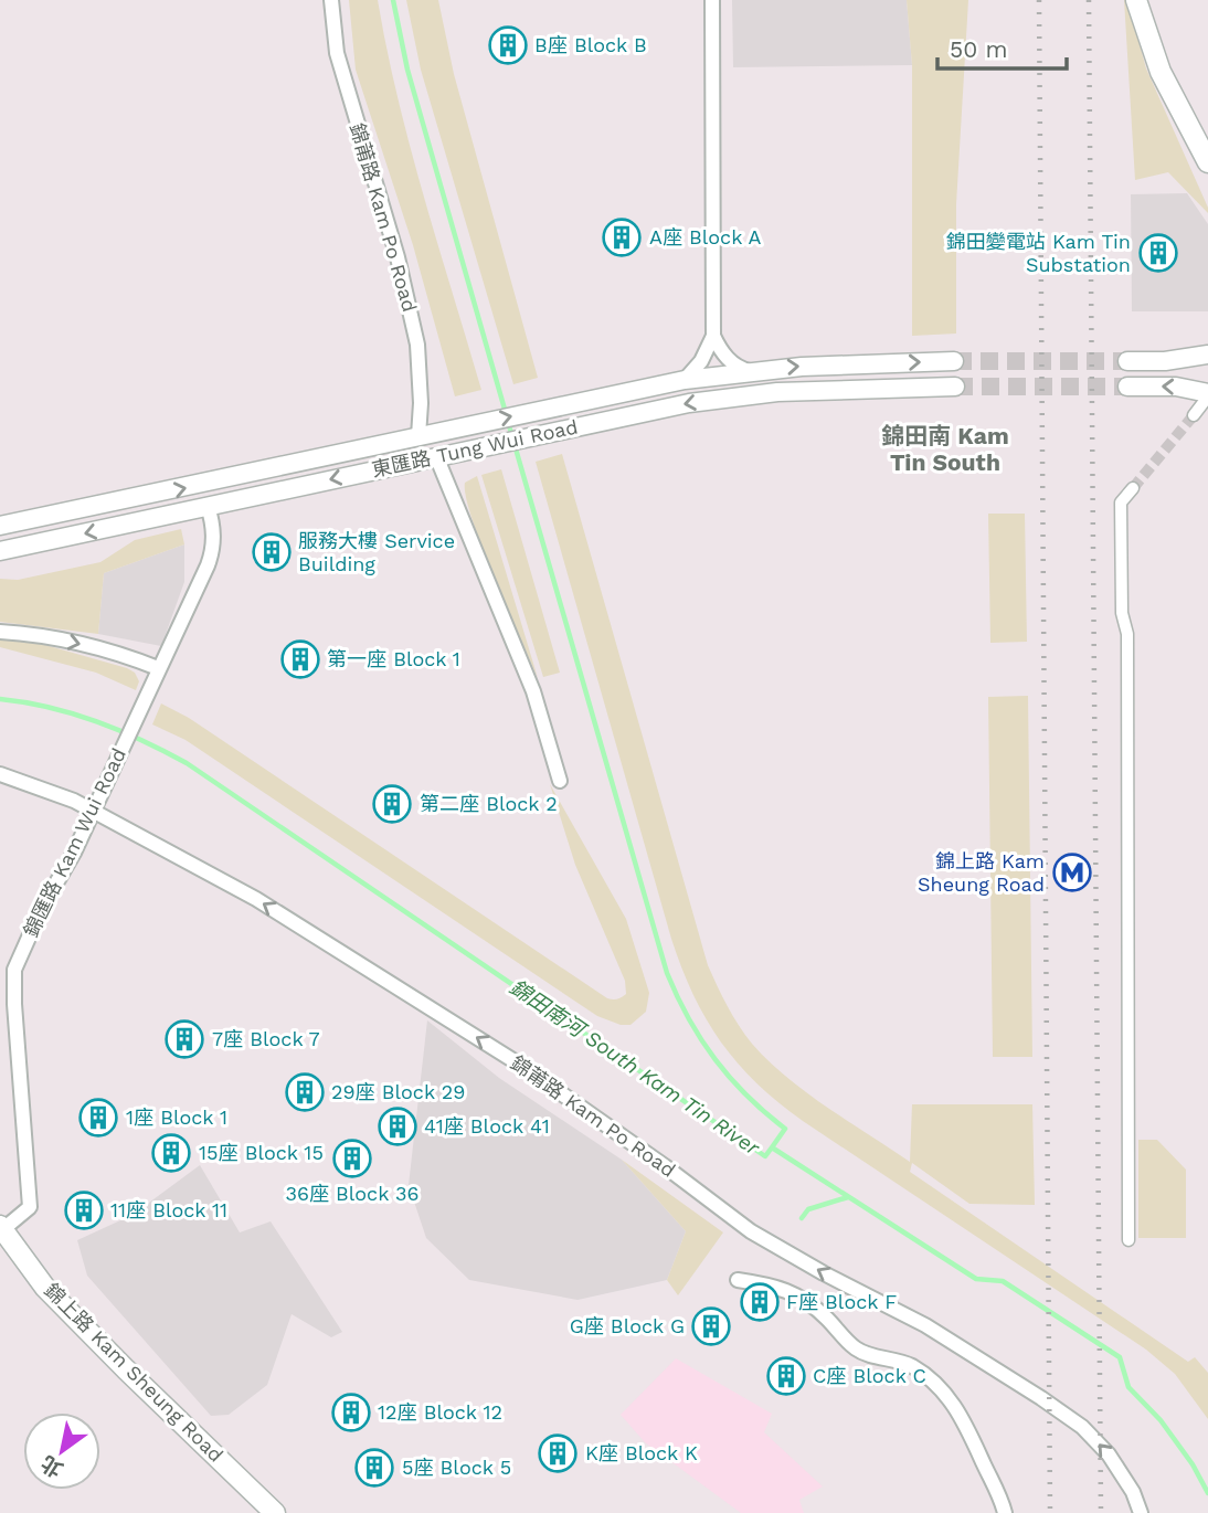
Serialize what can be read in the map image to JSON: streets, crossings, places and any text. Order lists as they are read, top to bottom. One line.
{"streets":{"main road":["錦上路 Kam Sheung Road"],"street":["錦莆路 Kam Po Road","東匯路 Tung Wui Road","錦匯路 Kam Wui Road"]},"crossings":[["錦莆路 Kam Po Road","東匯路 Tung Wui Road"],["錦莆路 Kam Po Road","錦匯路 Kam Wui Road"],["東匯路 Tung Wui Road","錦匯路 Kam Wui Road"],["錦匯路 Kam Wui Road","錦上路 Kam Sheung Road"]],"one_way":["錦莆路 Kam Po Road"],"districts":["錦田南 Kam Tin South"],"water":["錦田南河 South Kam Tin River"],"places":{"building":["B座 Block B","A座 Block A","錦田變電站 Kam Tin Substation","服務大樓 Service Building","第一座 Block 1","第二座 Block 2","7座 Block 7","29座 Block 29","1座 Block 1","41座 Block 41","15座 Block 15","36座 Block 36","11座 Block 11","F座 Block F","G座 Block G","C座 Block C","12座 Block 12","K座 Block K","5座 Block 5"],"metro station":["錦上路 Kam Sheung Road"]},"scale_bar":"50 m","north":"bottom left"}
